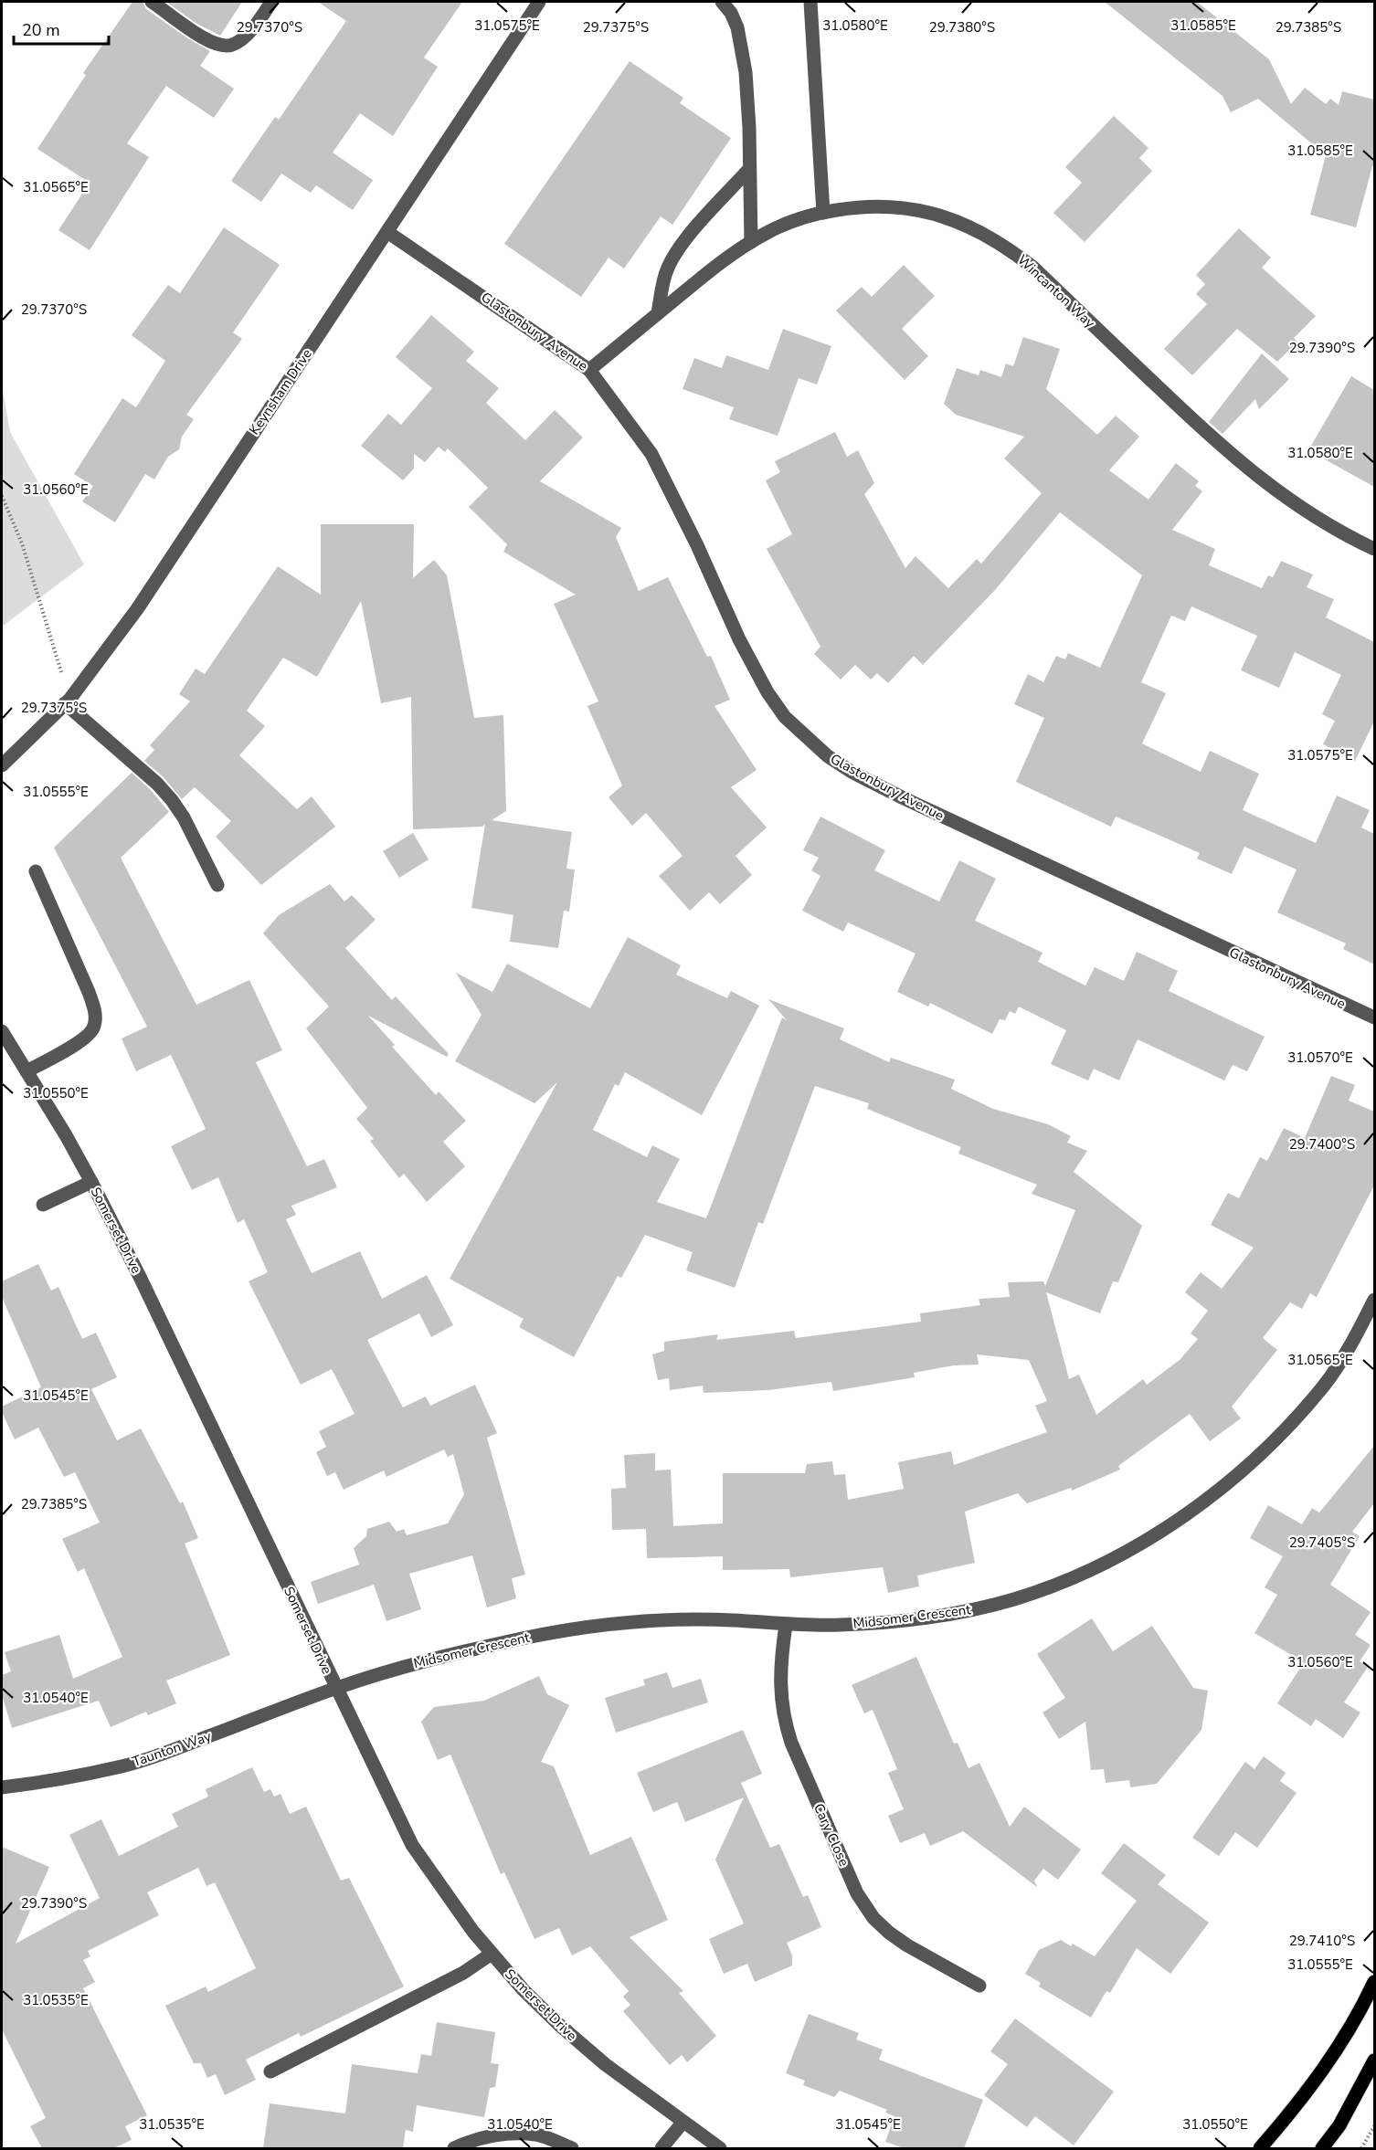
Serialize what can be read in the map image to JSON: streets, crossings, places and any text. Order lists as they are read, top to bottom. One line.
{"streets":{"street":["Wincanton Way","Glastonbury Avenue","Keynsham Drive","Somerset Drive","Midsomer Crescent","Taunton Way","Cary Close"]},"crossings":[["Wincanton Way","Glastonbury Avenue"],["Glastonbury Avenue","Keynsham Drive"],["Somerset Drive","Midsomer Crescent"],["Somerset Drive","Taunton Way"],["Midsomer Crescent","Taunton Way"],["Midsomer Crescent","Cary Close"]],"scale_bar":"20 m","coordinates":["31.0580°E","31.0575°E","31.0585°E","29.7370°S","29.7375°S","29.7380°S","29.7385°S","31.0565°E","29.7390°S","31.0560°E","31.0555°E","31.0570°E","31.0550°E","29.7400°S","31.0545°E","29.7405°S","31.0540°E","29.7410°S","31.0535°E"]}
